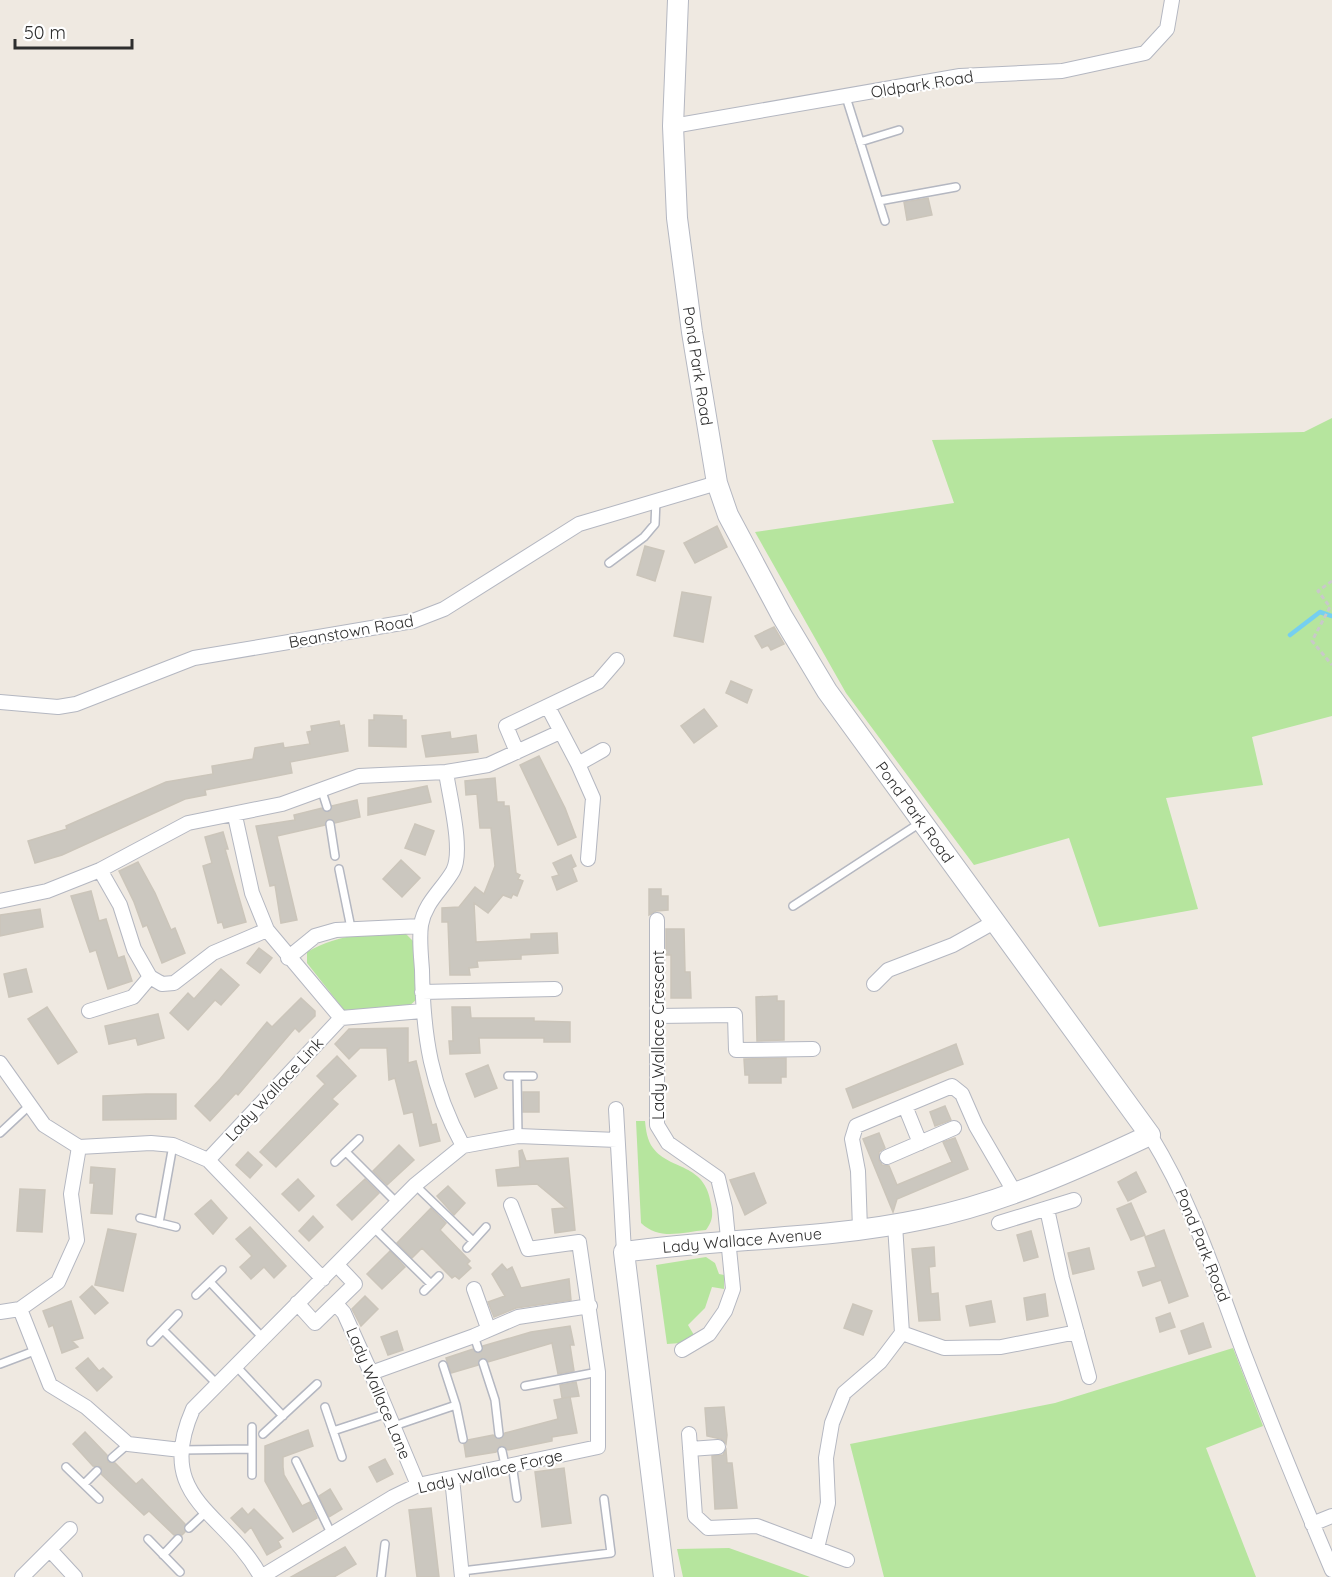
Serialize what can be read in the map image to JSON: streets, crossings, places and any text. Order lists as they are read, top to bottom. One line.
{"streets":{"main road":["Pond Park Road","Lady Wallace Avenue"],"street":["Oldpark Road","Beanstown Road","Lady Wallace Crescent","Lady Wallace Link","Lady Wallace Lane","Lady Wallace Forge"]},"crossings":[["Oldpark Road","Pond Park Road"],["Pond Park Road","Beanstown Road"],["Pond Park Road","Lady Wallace Avenue"],["Lady Wallace Crescent","Lady Wallace Avenue"],["Lady Wallace Lane","Lady Wallace Forge"]],"scale_bar":"50 m"}
